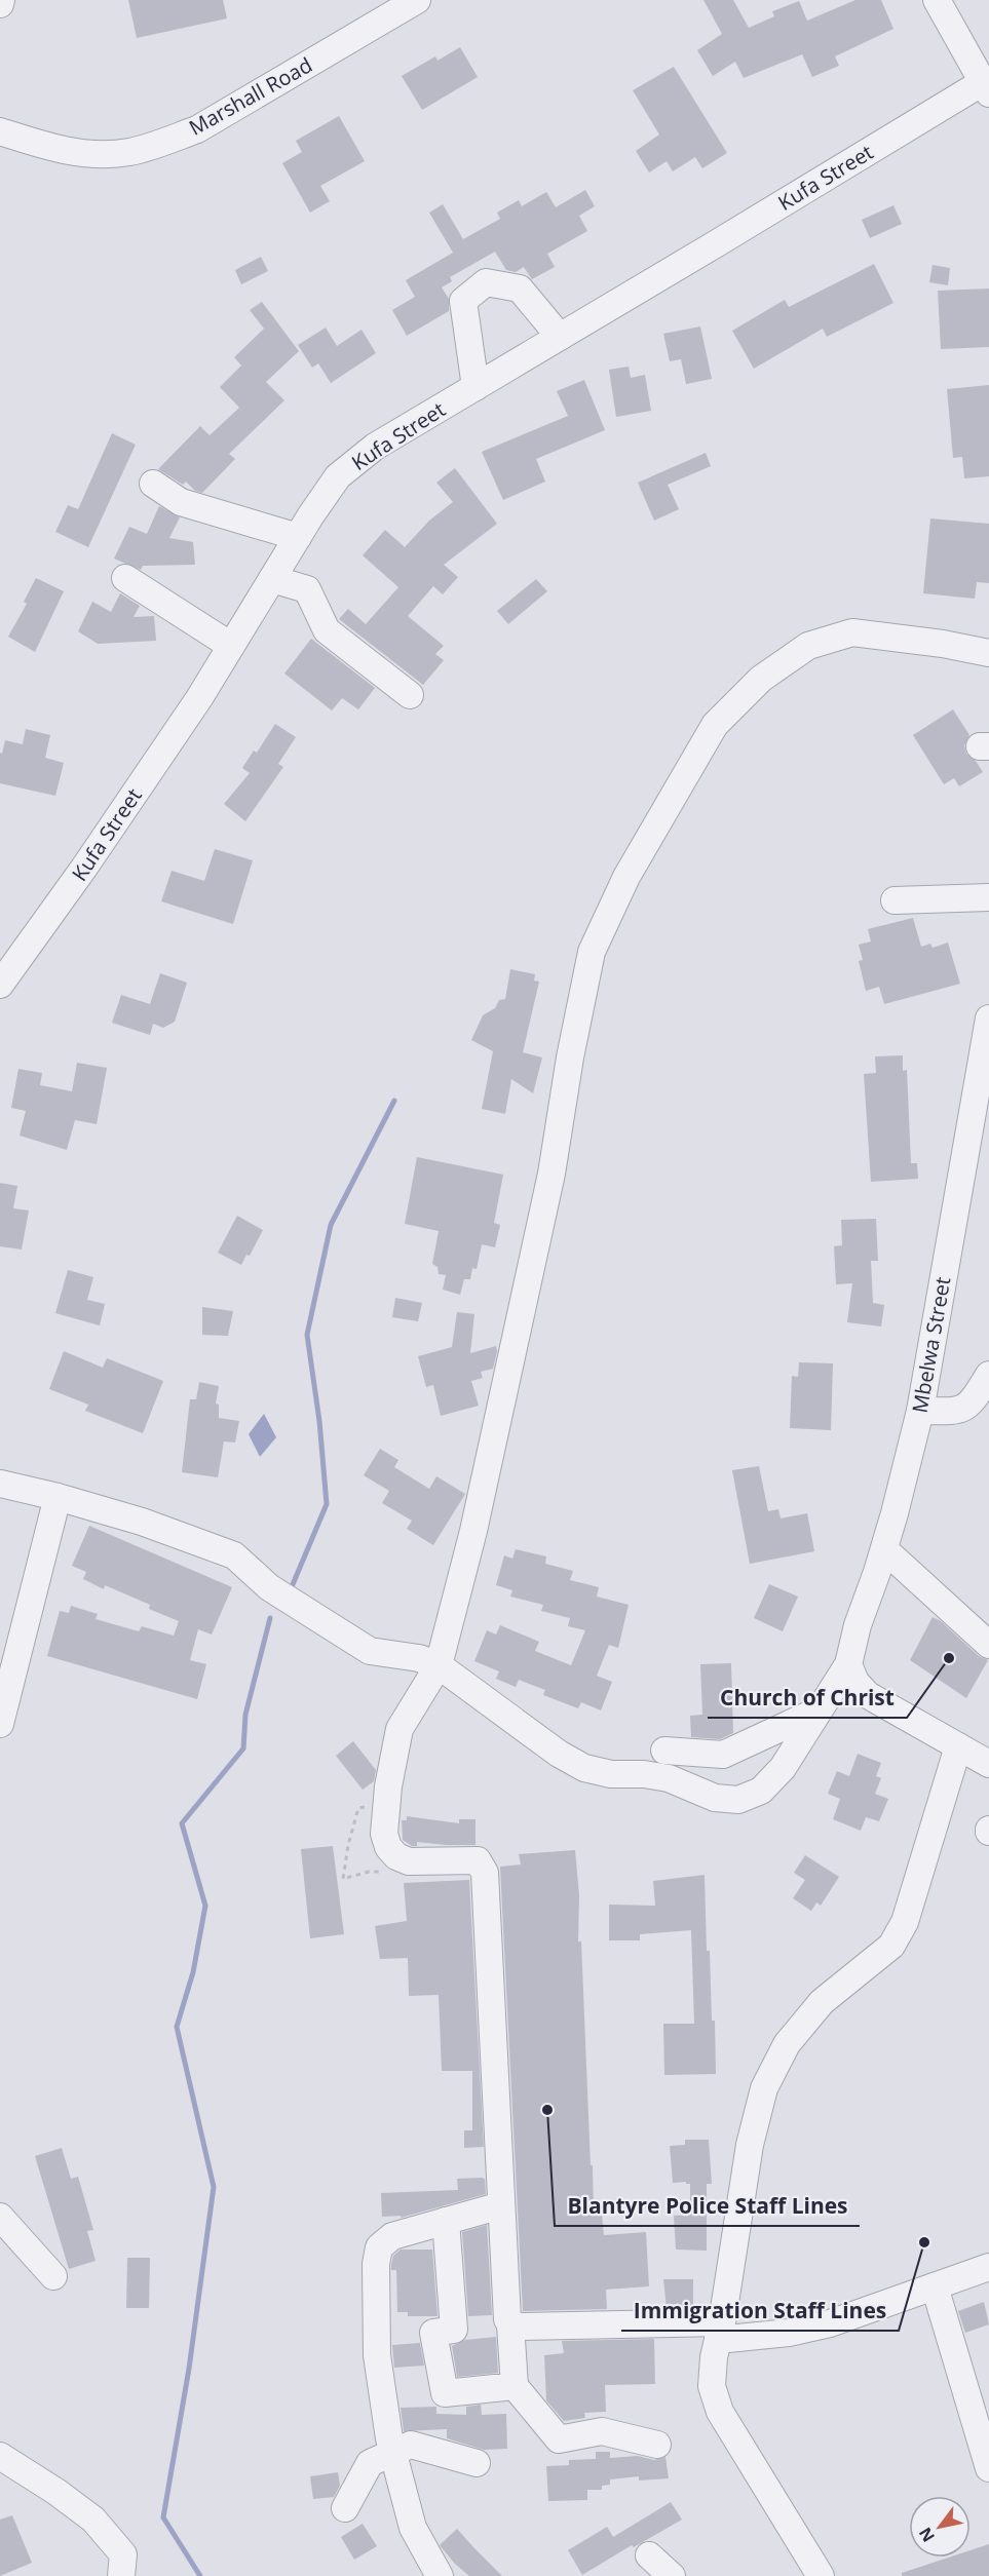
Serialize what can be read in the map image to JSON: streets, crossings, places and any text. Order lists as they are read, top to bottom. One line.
{"streets":{"street":["Marshall Road","Kufa Street","Mbelwa Street"]},"places":["Church of Christ","Blantyre Police Staff Lines","Immigration Staff Lines"],"north":"bottom left"}
